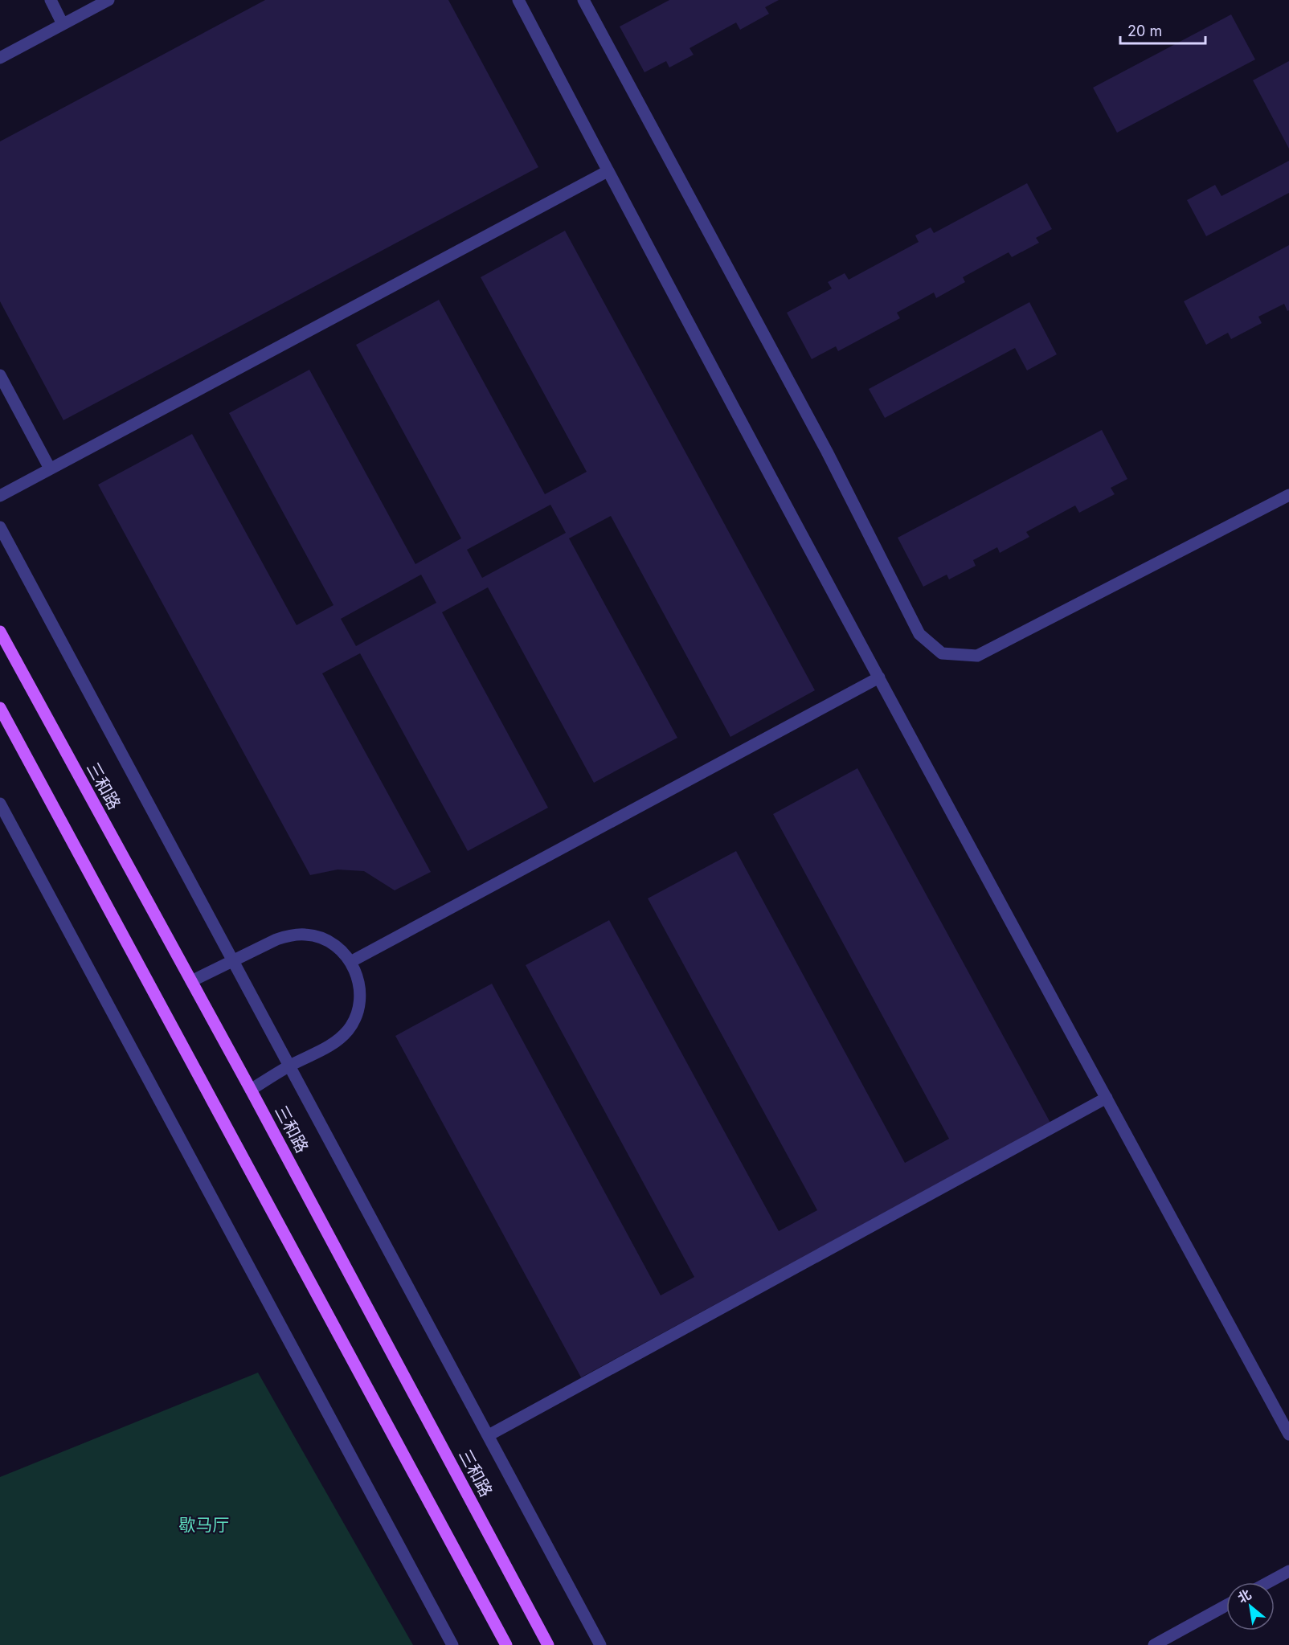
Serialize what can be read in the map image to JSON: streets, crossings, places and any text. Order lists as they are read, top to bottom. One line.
{"streets":{"main road":["三和路"]},"parks":["歇马厅"],"scale_bar":"20 m","north":"top left"}
